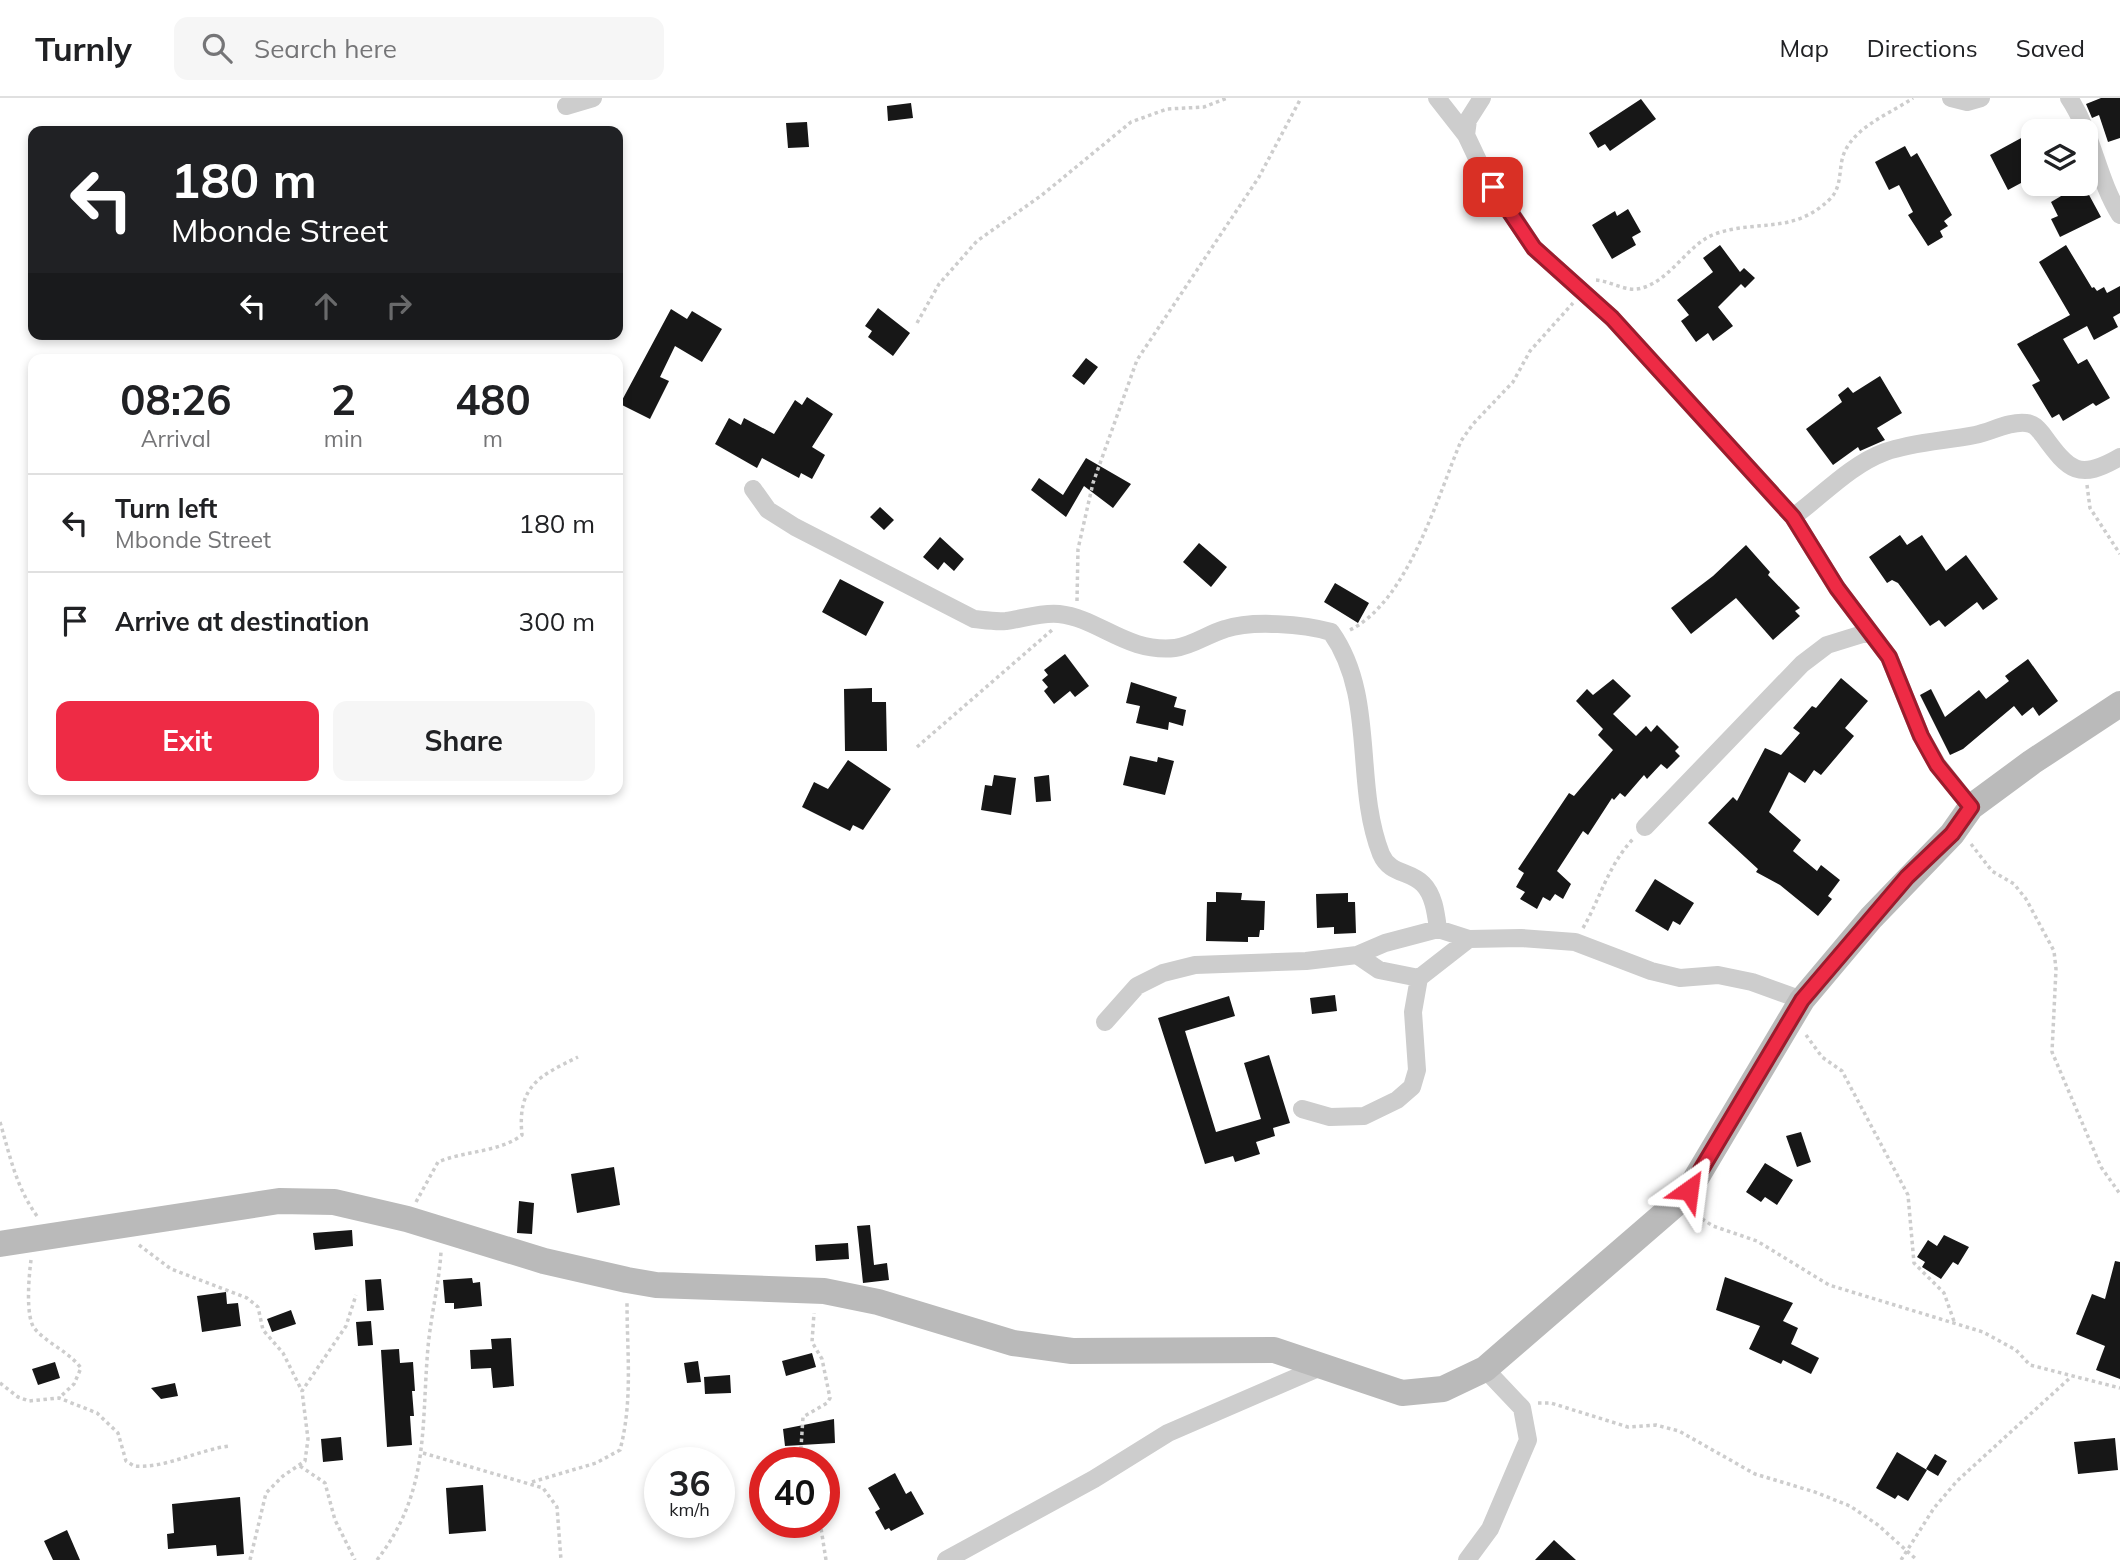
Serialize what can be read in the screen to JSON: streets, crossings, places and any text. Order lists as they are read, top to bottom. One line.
{"page":{"header":"Turnly","search":"Search here","nav":["Map","Directions","Saved"],"turn":["180 m","Mbonde Street"],"eta":["08:26","Arrival","2","min","480","m"],"list":[{"name":"Turn left","note":"Mbonde Street","value":"180 m"},{"name":"Arrive at destination","value":"300 m"}],"buttons":["Exit","Share"],"speed":"36 km/h","limit":"40"}}
